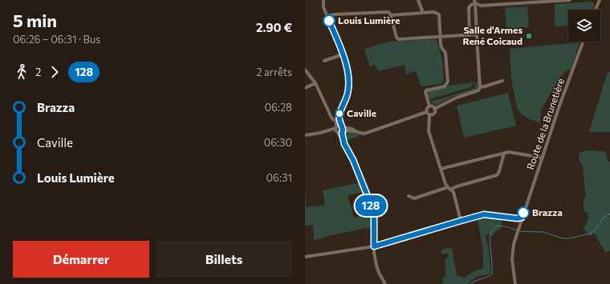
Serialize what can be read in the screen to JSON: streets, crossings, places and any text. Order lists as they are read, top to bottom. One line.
{"streets":{"street":["Route de la Brunetière"]},"places":["Louis Lumière","Salle d'Armes René Coicaud","Caville","Brazza"],"lines":["bus line 128"],"page":{"heading":["5 min","06:26 – 06:31 · Bus","2.90 €"],"on_map":"128","legs":["2","128","2 arrêts"],"list":[{"name":"Brazza","value":"06:28"},{"name":"Caville","value":"06:30"},{"name":"Louis Lumière","value":"06:31"}],"buttons":["Démarrer","Billets"]}}
